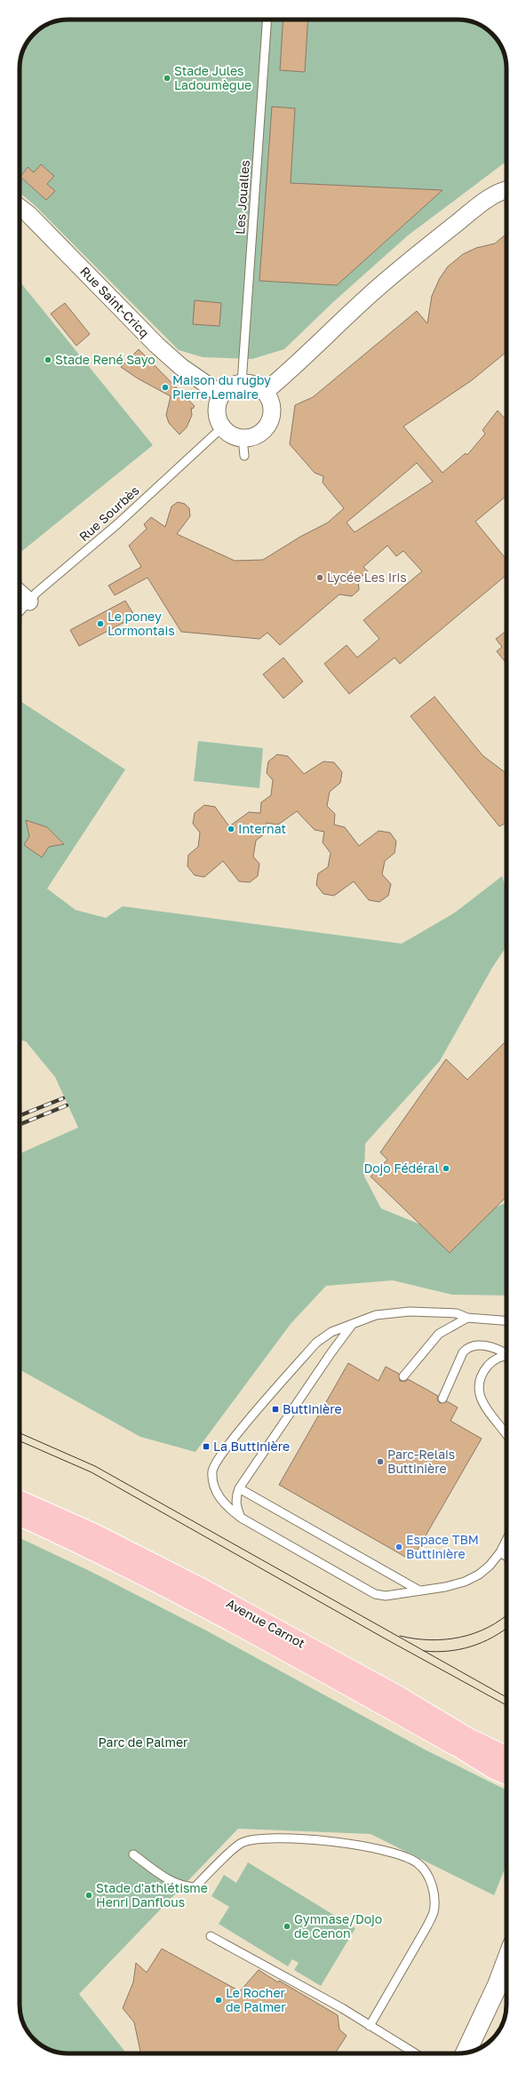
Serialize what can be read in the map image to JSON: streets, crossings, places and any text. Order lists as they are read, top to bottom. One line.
{"streets":{"main road":["Avenue Carnot"],"street":["Rue Saint-Cricq"],"lane":["Les Joualles","Rue Sourbès"]},"crossings":[["Les Joualles","Rue Saint-Cricq"],["Les Joualles","Rue Sourbès"],["Rue Saint-Cricq","Rue Sourbès"]],"parks":["Parc de Palmer"],"places":{"other":["Stade Jules Ladoumègue","Stade René Sayo","Maison du rugby Pierre Lemaire","Lycée Les Iris","Le poney Lormontais","Internat","Dojo Fédéral","Parc-Relais Buttinière","Espace TBM Buttinière","Stade d'athlétisme Henri Danflous","Gymnase/Dojo de Cenon","Le Rocher de Palmer"],"transit":["Buttinière","La Buttinière"]}}
